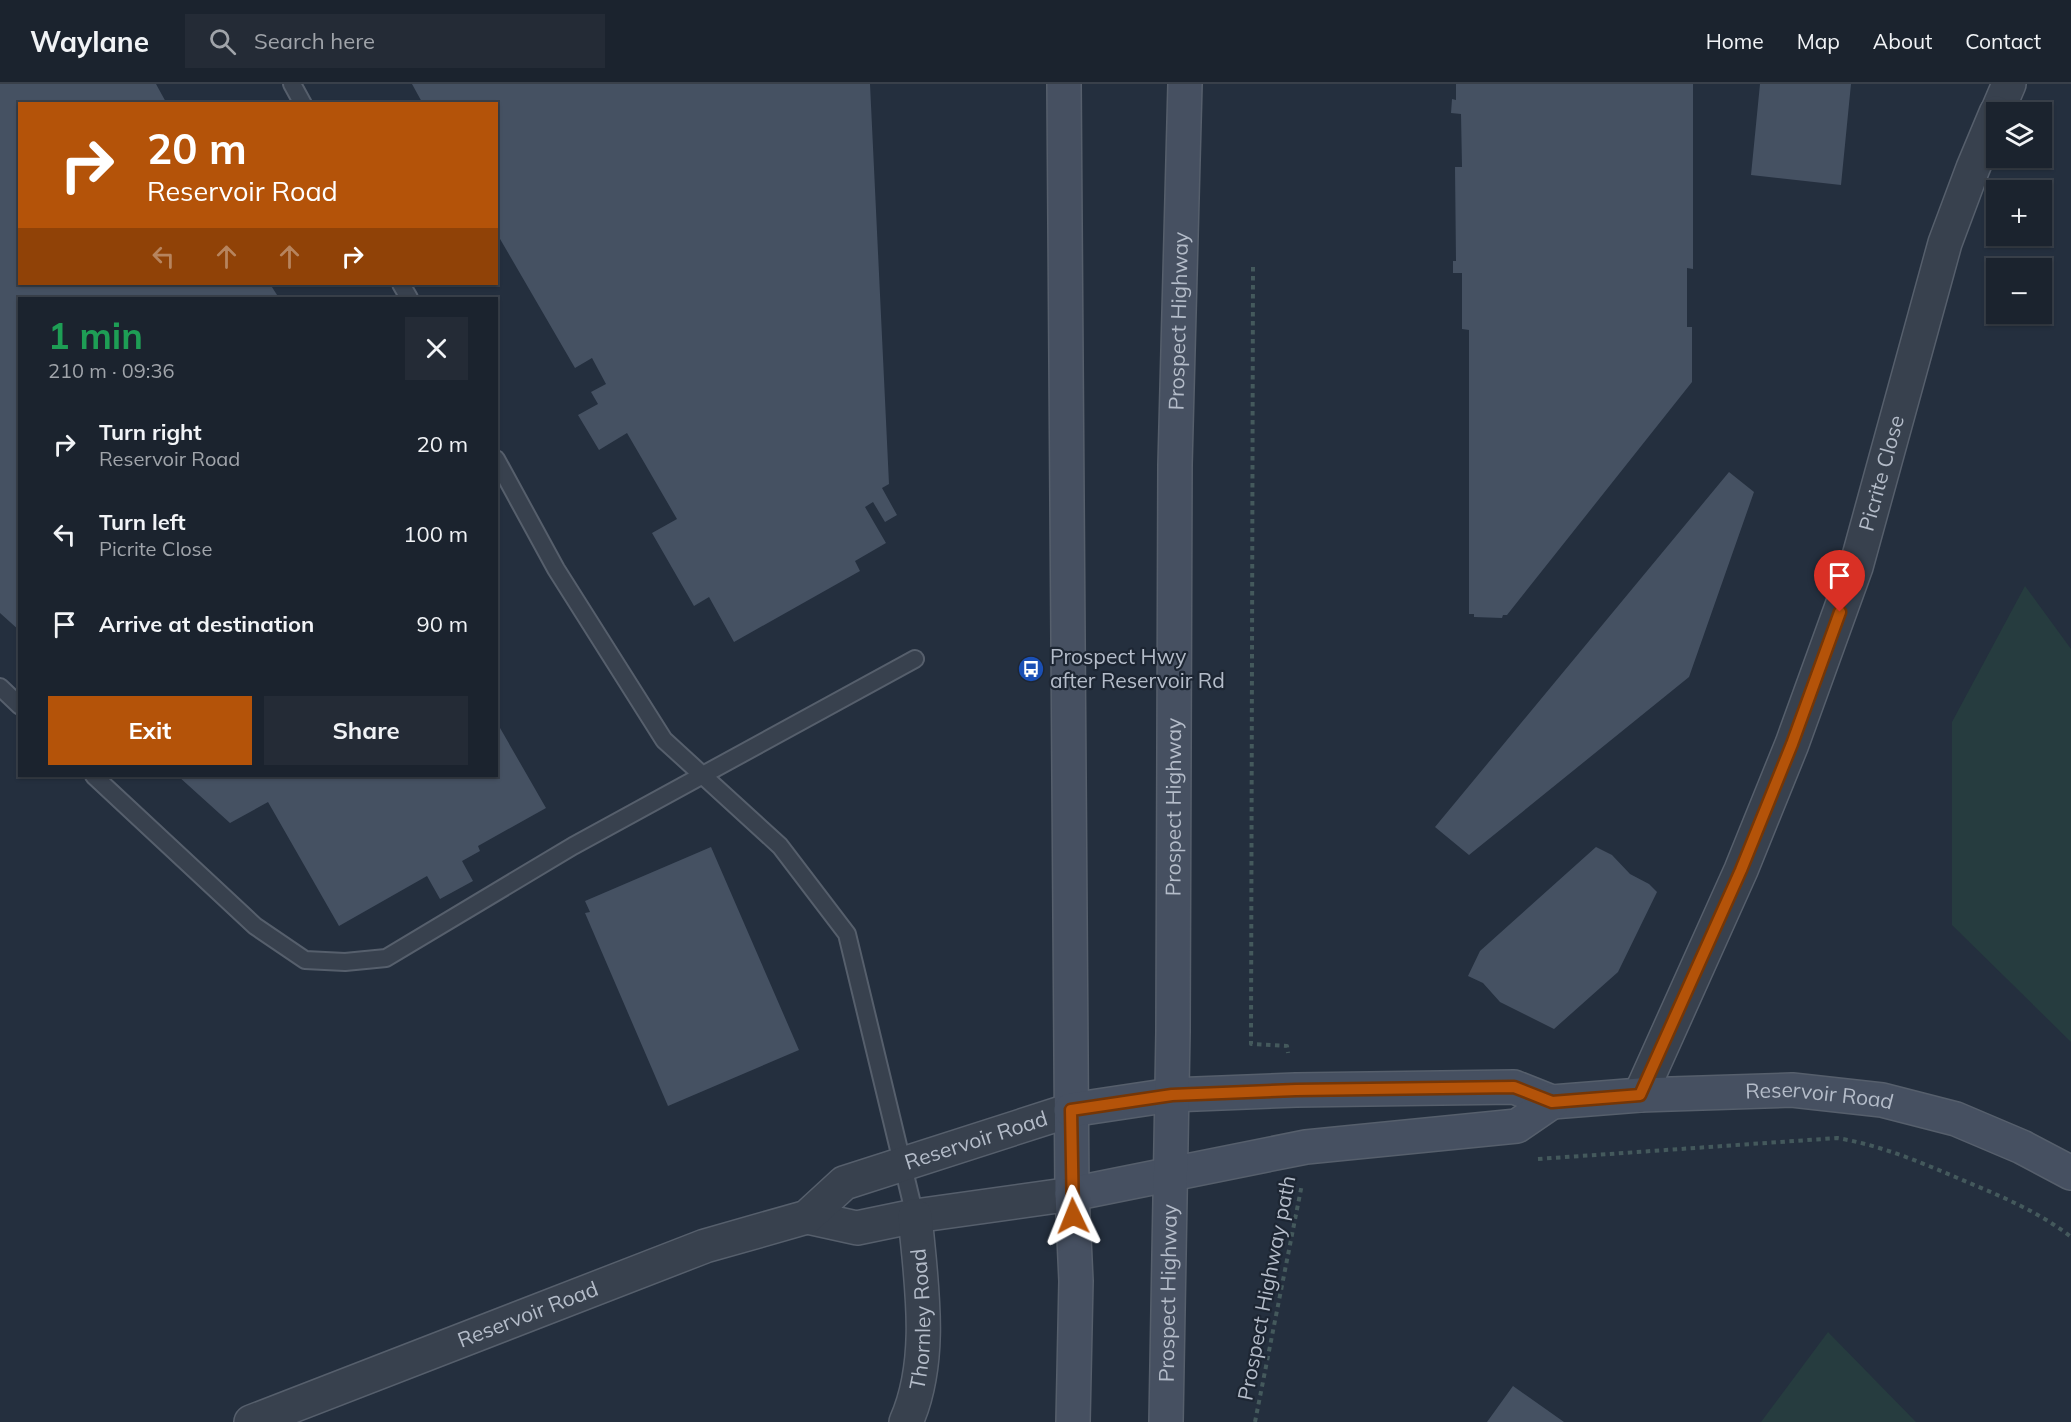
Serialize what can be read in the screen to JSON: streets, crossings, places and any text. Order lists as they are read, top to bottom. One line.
{"streets":{"main road":["Prospect Highway","Reservoir Road"],"street":["Picrite Close","Thornley Road"],"path":["Prospect Highway path"]},"crossings":[["Prospect Highway","Reservoir Road"],["Picrite Close","Reservoir Road"],["Reservoir Road","Thornley Road"]],"places":{"bus stop":["Prospect Hwy after Reservoir Rd"]},"page":{"header":"Waylane","search":"Search here","nav":["Home","Map","About","Contact"],"map_buttons":["+","−"],"turn":["20 m","Reservoir Road"],"heading":["1 min","210 m · 09:36"],"list":[{"name":"Turn right","note":"Reservoir Road","value":"20 m"},{"name":"Turn left","note":"Picrite Close","value":"100 m"},{"name":"Arrive at destination","value":"90 m"}],"buttons":["Exit","Share"]}}
